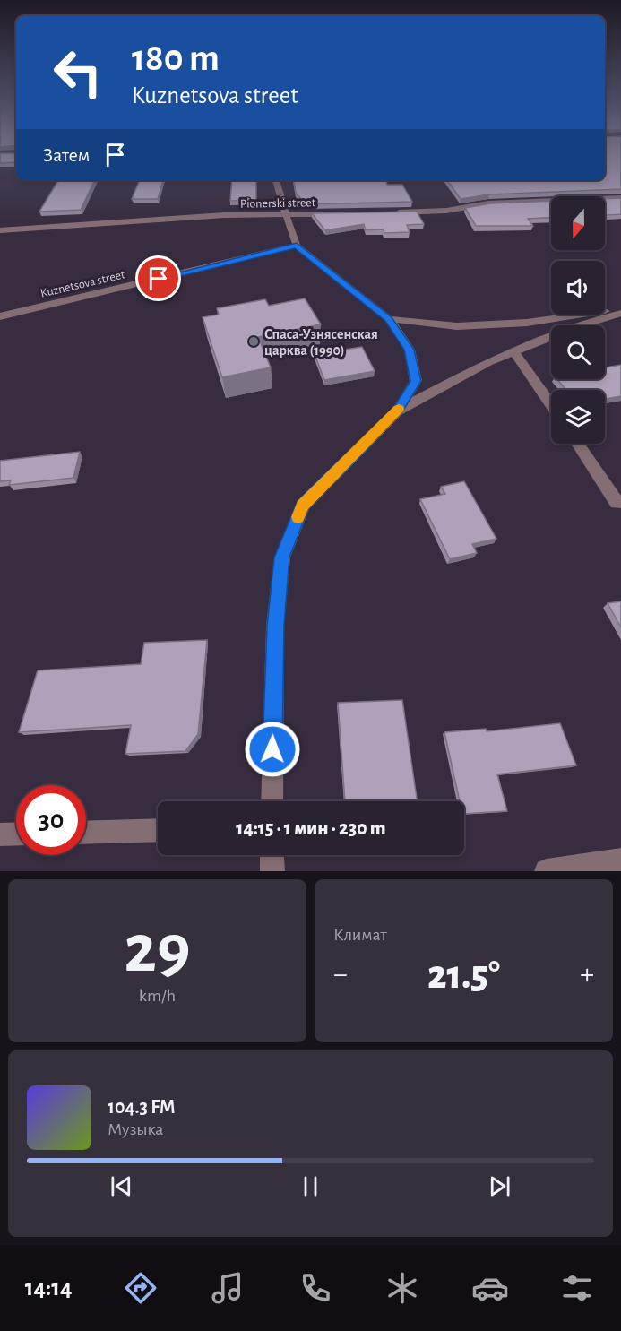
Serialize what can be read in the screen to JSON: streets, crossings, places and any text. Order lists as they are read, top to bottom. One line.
{"streets":{"street":["Pionerski street","Kuznetsova street"]},"places":["Спаса-Узнясенская царква (1990)"],"north":"bottom","page":{"turn":["180 m","Kuznetsova street"],"then":"Затем","limit":"30","trip":"14:15 · 1 мин · 230 m","tile":[["29","km/h"],"Климат"],"heat":["−","21.5°","+"],"song":["104.3 FM","Музыка"],"tabs":"14:14"}}
